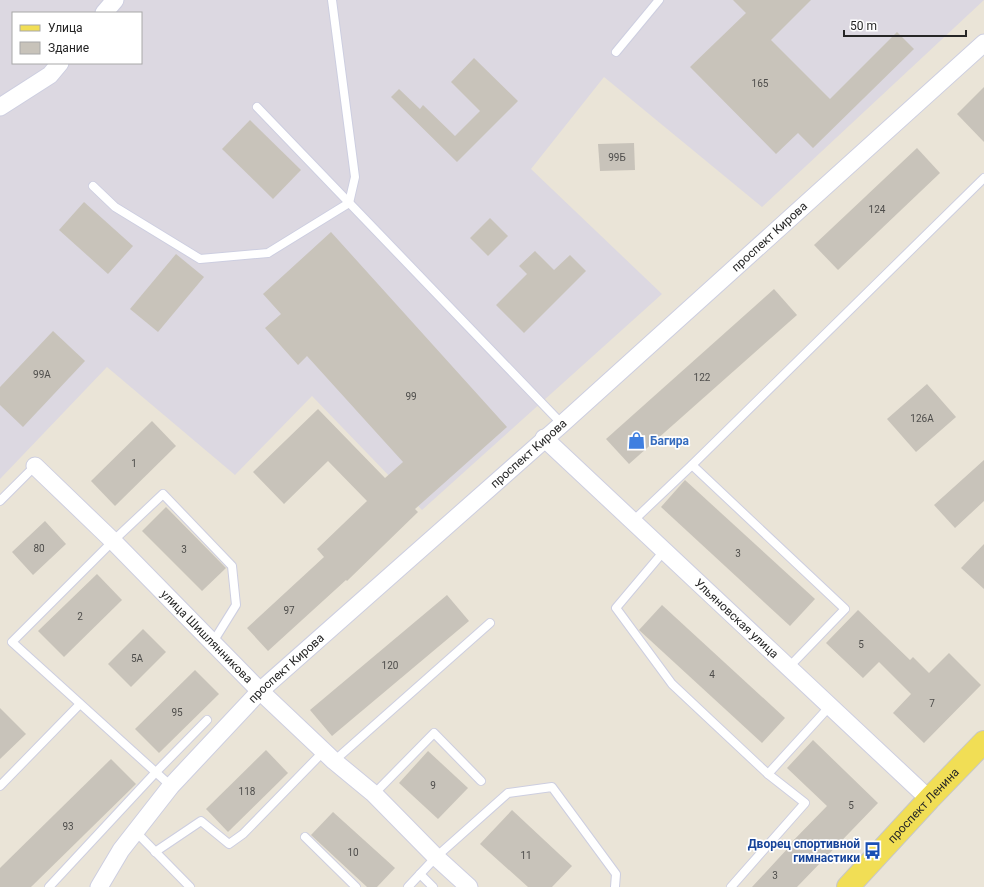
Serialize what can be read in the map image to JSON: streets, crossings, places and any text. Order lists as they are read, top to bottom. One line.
{"streets":{"main road":["проспект Ленина"],"street":["проспект Кирова","Ульяновская улица","улица Шишлянникова"]},"crossings":[["проспект Кирова","Ульяновская улица"],["проспект Кирова","улица Шишлянникова"],["Ульяновская улица","проспект Ленина"]],"places":{"shop":["Багира"],"bus stop":["Дворец спортивной гимнастики"]},"house_numbers":["165","99Б","124","99А","122","99","126А","1","80","3","3","97","2","5","5А","120","4","7","95","9","118","5","93","10","11","3"],"legend":["Улица","Здание"],"scale_bar":"50 m"}
